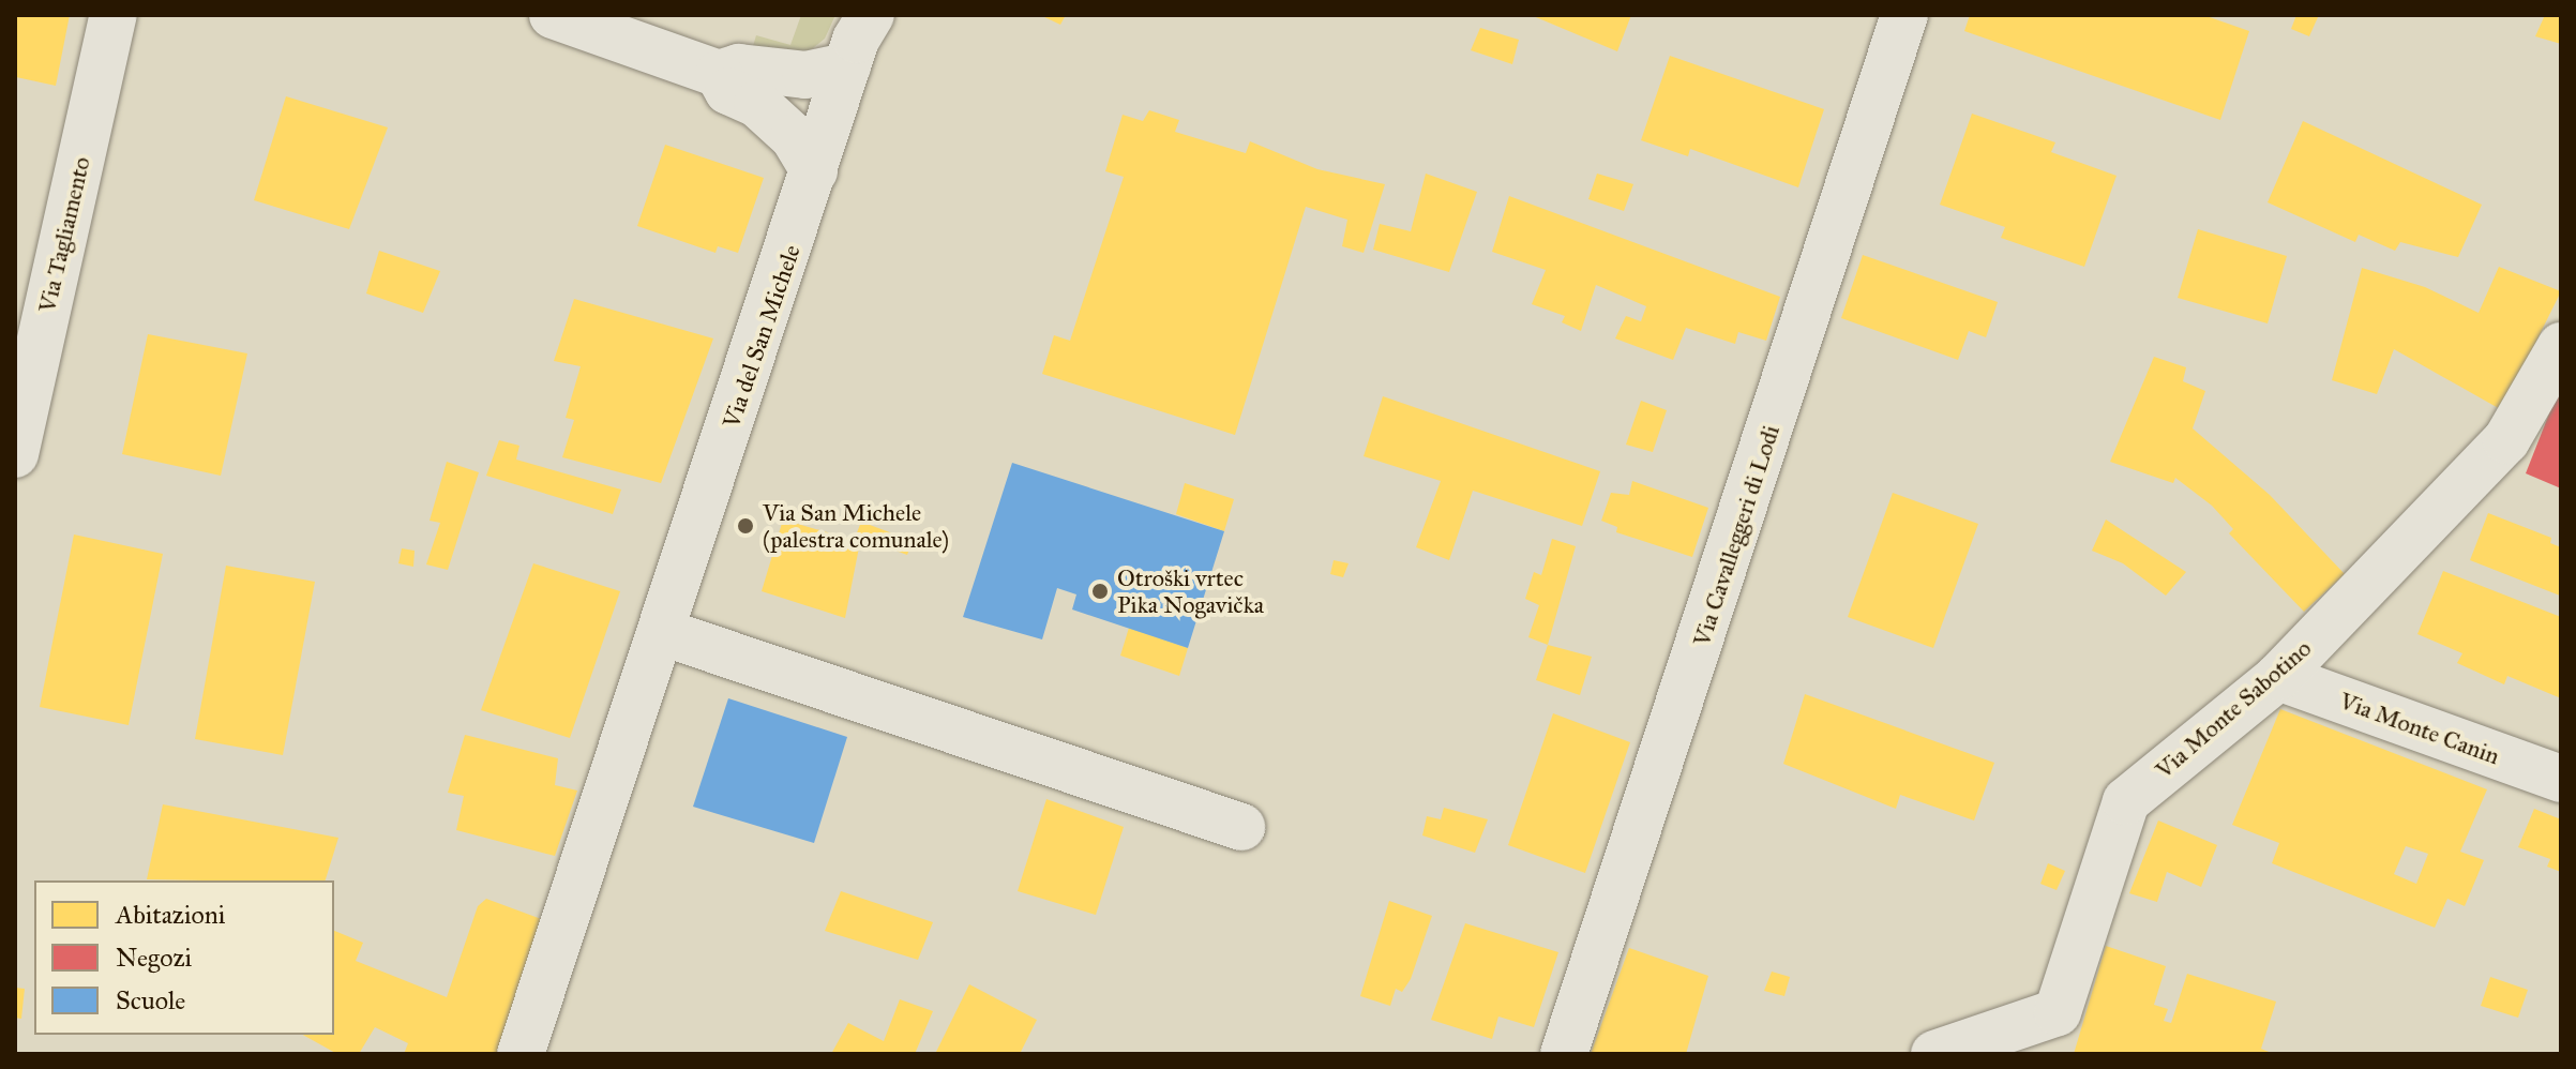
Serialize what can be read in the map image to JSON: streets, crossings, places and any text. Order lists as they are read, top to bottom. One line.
{"streets":{"street":["Via Tagliamento","Via del San Michele","Via Cavalleggeri di Lodi","Via Monte Sabotino","Via Monte Canin"]},"crossings":[["Via Monte Sabotino","Via Monte Canin"]],"places":["Via San Michele (palestra comunale)","Otroški vrtec Pika Nogavička"],"legend":["Abitazioni","Negozi","Scuole"]}
